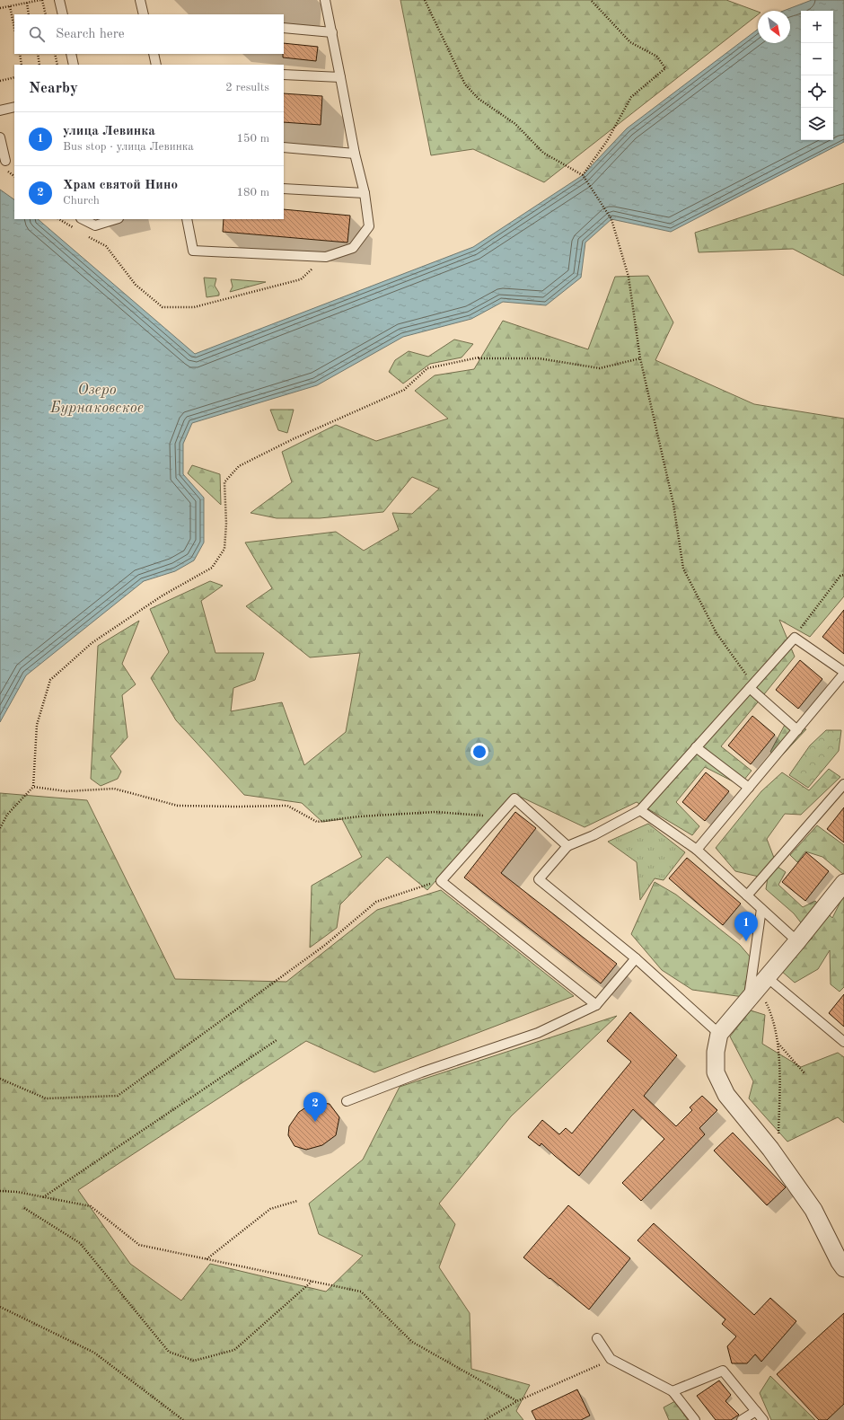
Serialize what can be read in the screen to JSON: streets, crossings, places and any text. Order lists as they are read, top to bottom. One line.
{"water":["Озеро Бурнаковское"],"north":"bottom right","page":{"map_buttons":["+","−"],"search":"Search here","heading":["Nearby","2 results"],"list":[{"mark":"1","name":"улица Левинка","note":"Bus stop · улица Левинка","value":"150 m"},{"mark":"2","name":"Храм святой Нино","note":"Church","value":"180 m"}],"pins":["1","2"]}}
